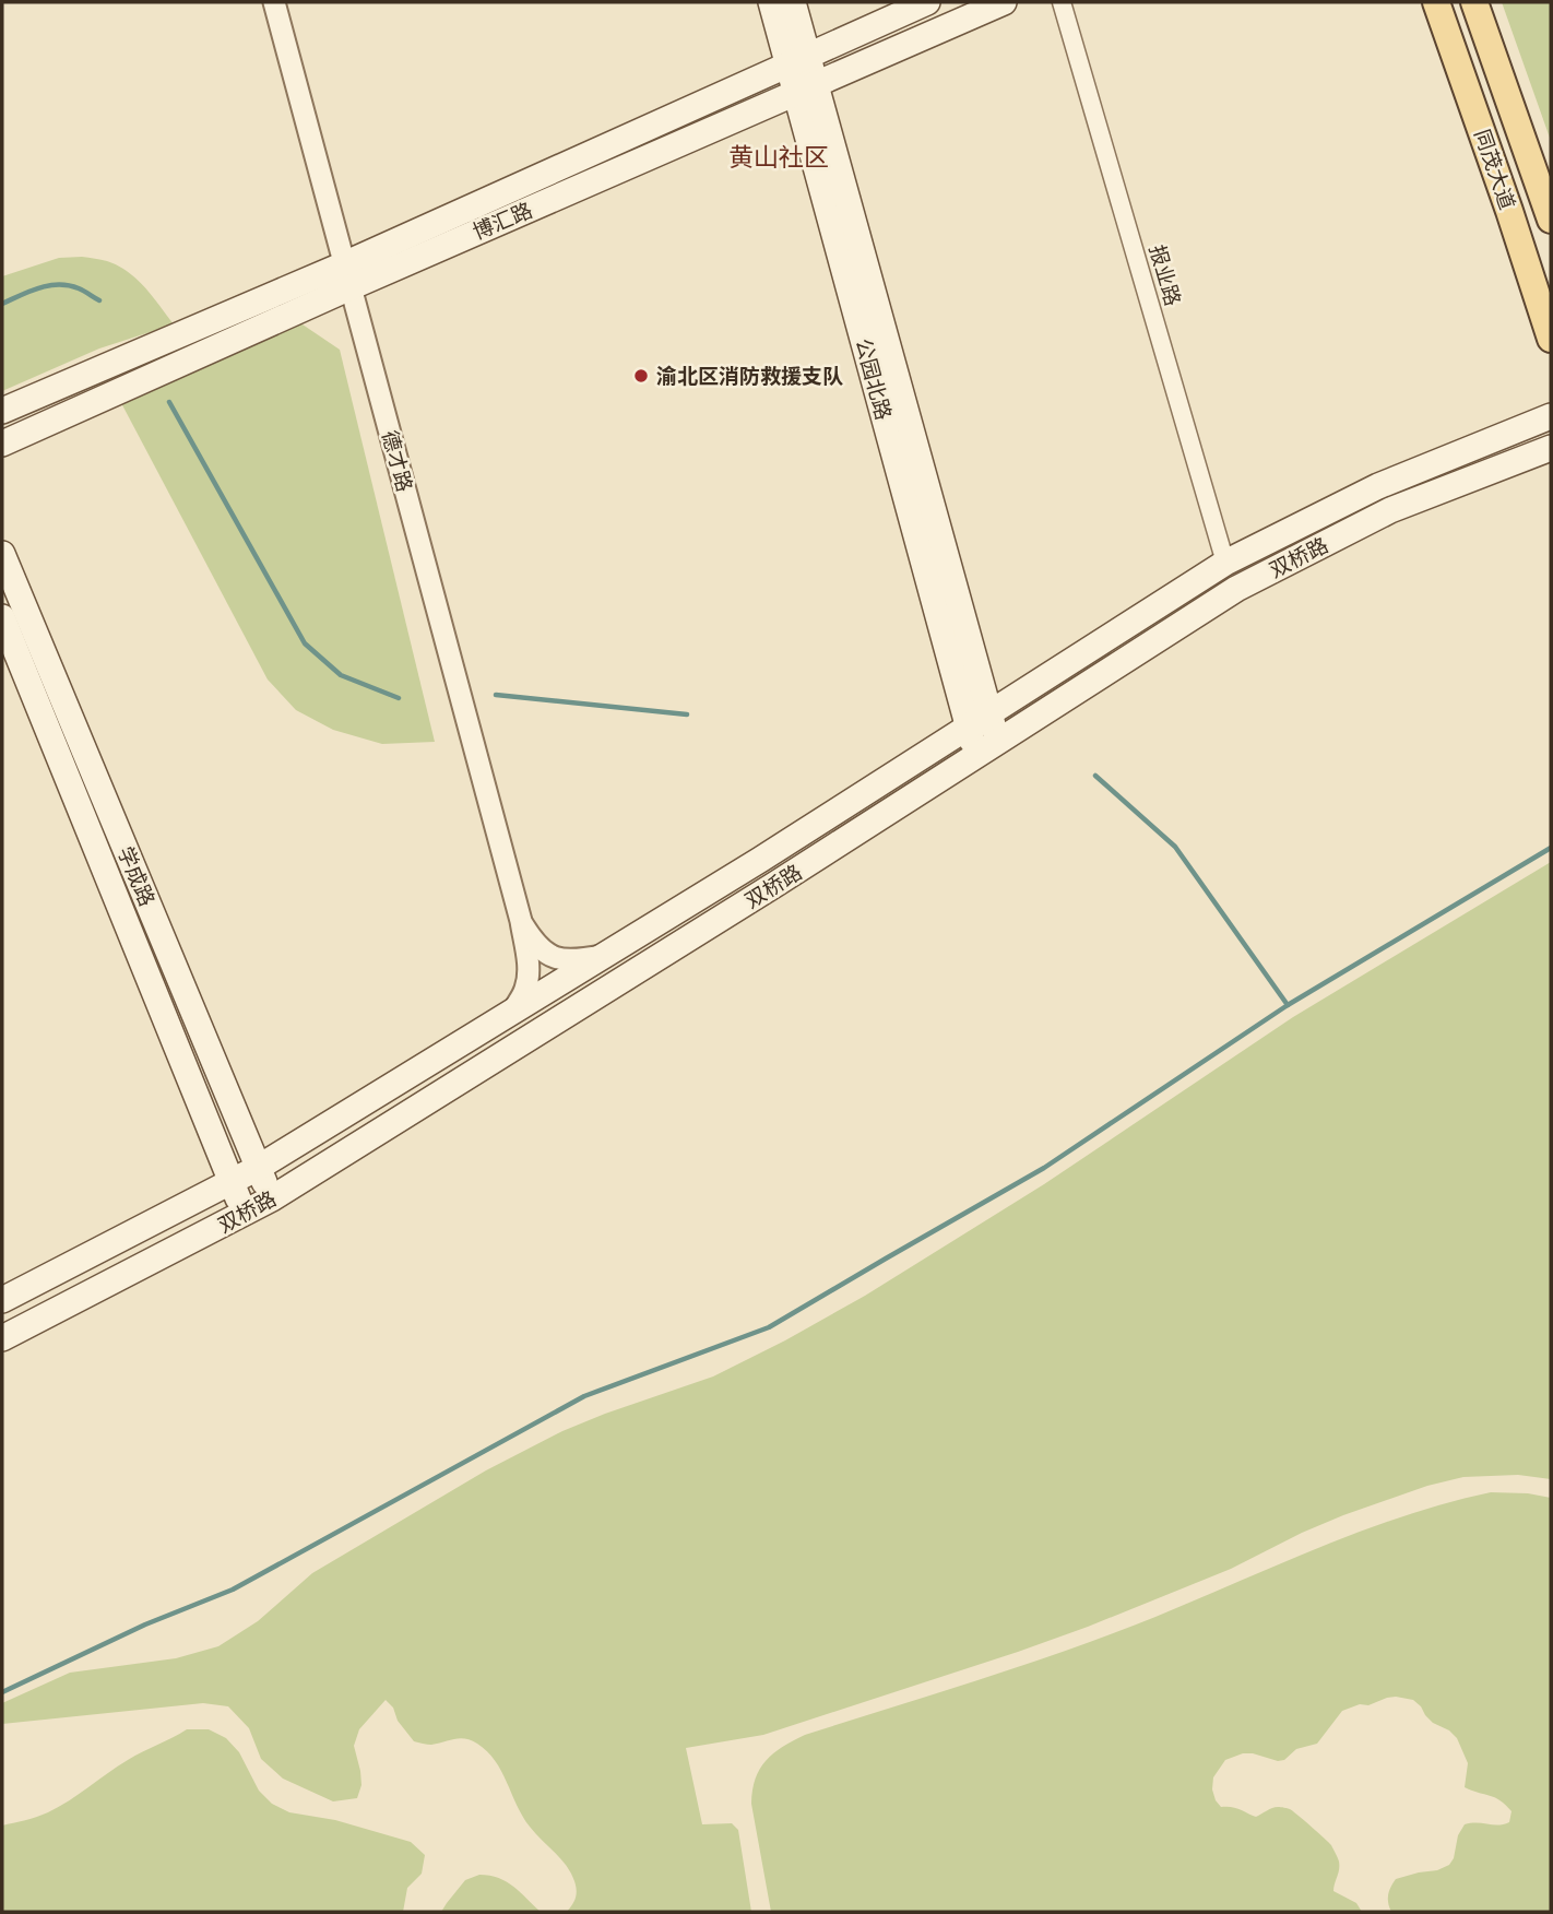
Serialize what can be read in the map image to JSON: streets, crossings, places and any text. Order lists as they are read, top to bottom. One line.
{"streets":{"main road":["同茂大道","博汇路","公园北路","双桥路","学成路"],"street":["报业路","德才路"]},"crossings":[["博汇路","公园北路"],["博汇路","德才路"],["报业路","双桥路"],["公园北路","双桥路"],["德才路","双桥路"],["双桥路","学成路"]],"districts":["黄山社区"],"places":["渝北区消防救援支队"]}
